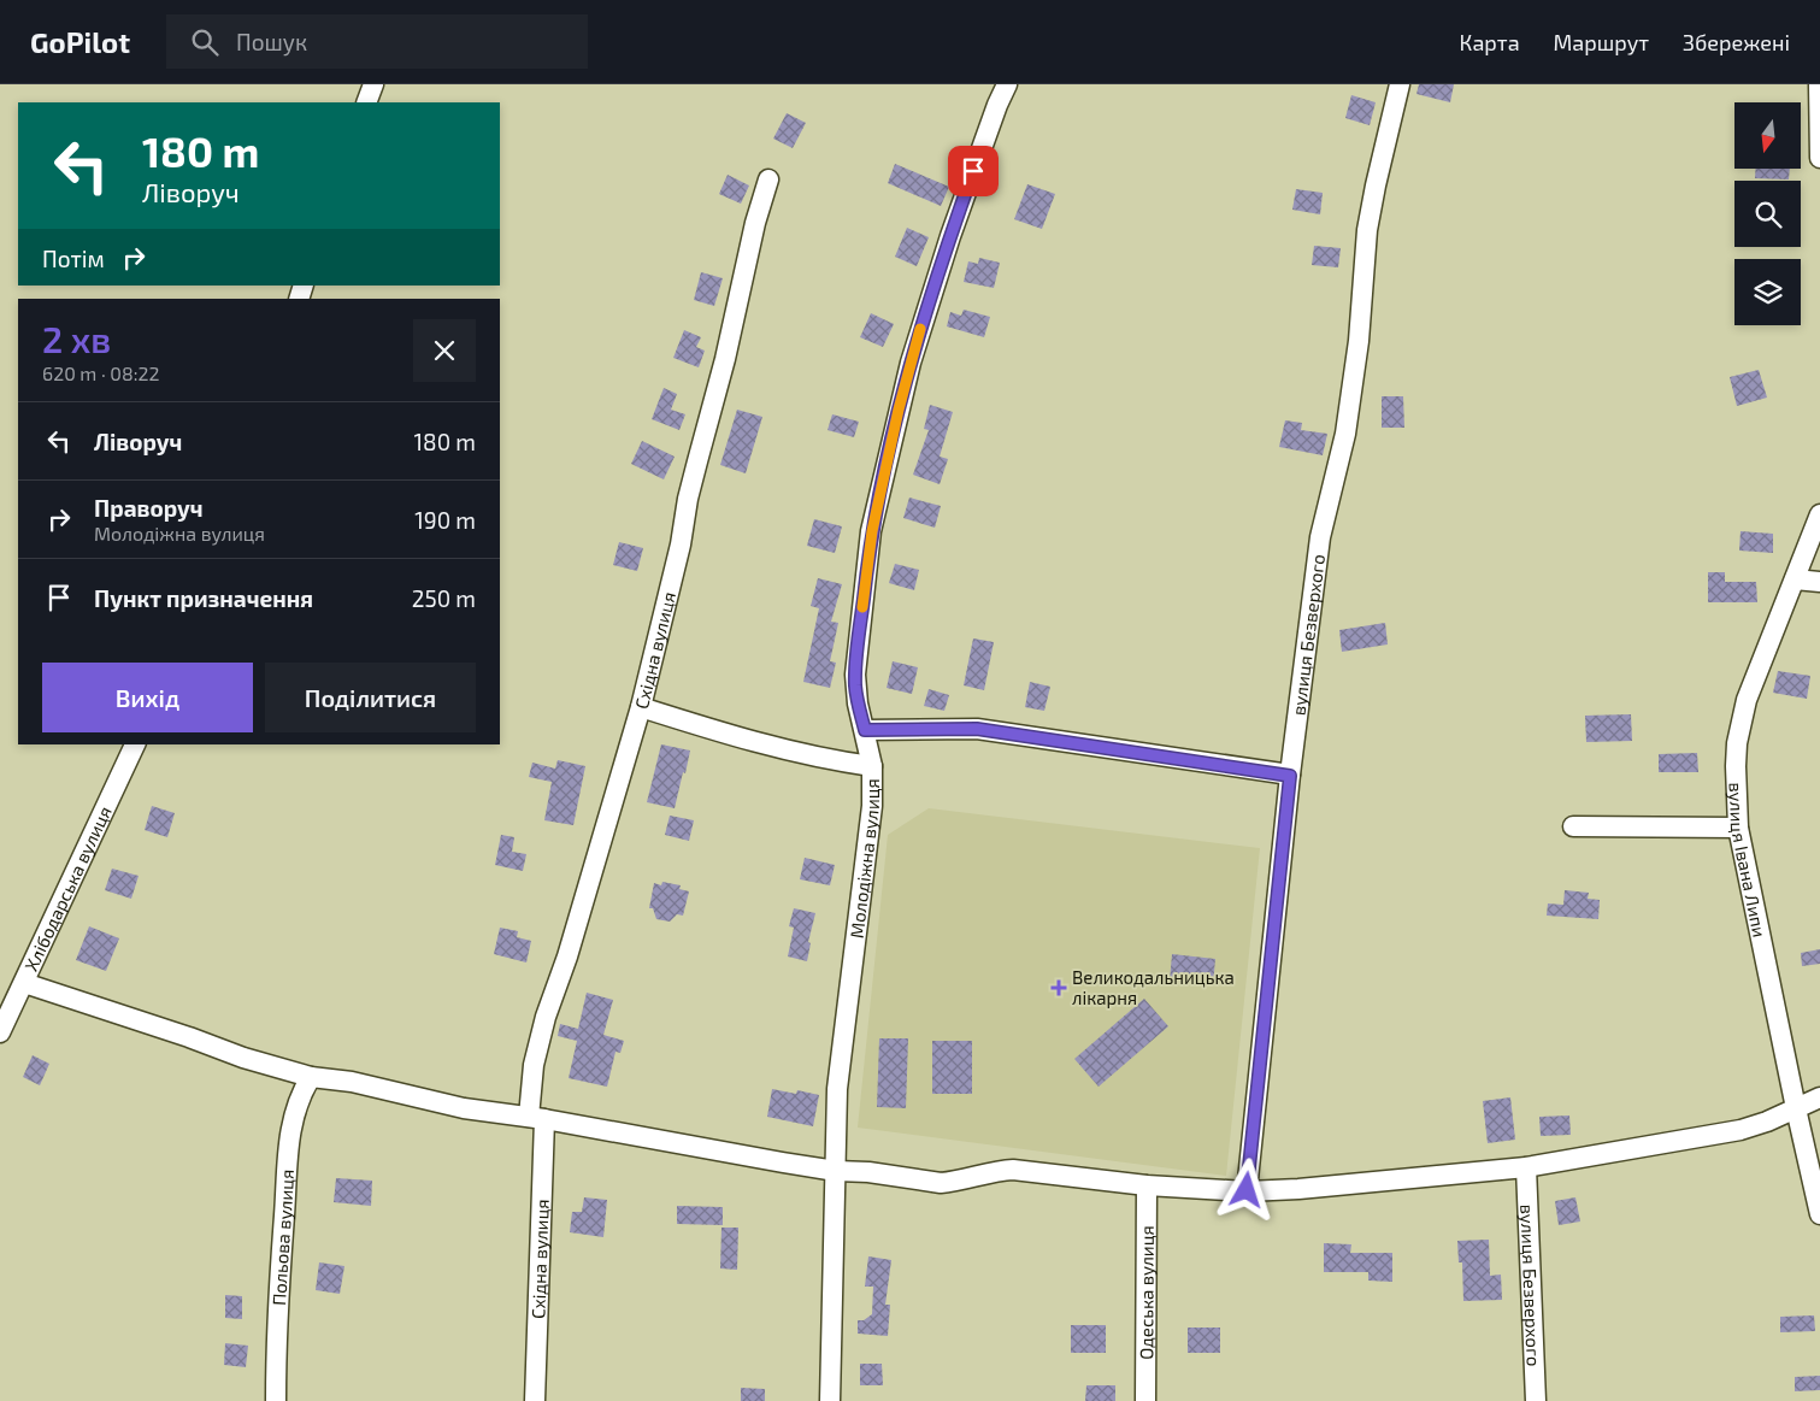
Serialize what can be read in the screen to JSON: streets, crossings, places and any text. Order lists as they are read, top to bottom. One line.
{"streets":{"street":["вулиця Безверхого","Східна вулиця","Молодіжна вулиця","вулиця Івана Липи","Хлібодарська вулиця","Польова вулиця","Одеська вулиця"]},"places":{"health":["Великодальницька лікарня"]},"north":"bottom","page":{"header":"GoPilot","search":"Пошук","nav":["Карта","Маршрут","Збережені"],"turn":["180 m","Ліворуч"],"then":"Потім","heading":["2 хв","620 m · 08:22"],"list":[{"name":"Ліворуч","value":"180 m"},{"name":"Праворуч","note":"Молодіжна вулиця","value":"190 m"},{"name":"Пункт призначення","value":"250 m"}],"buttons":["Вихід","Поділитися"]}}
